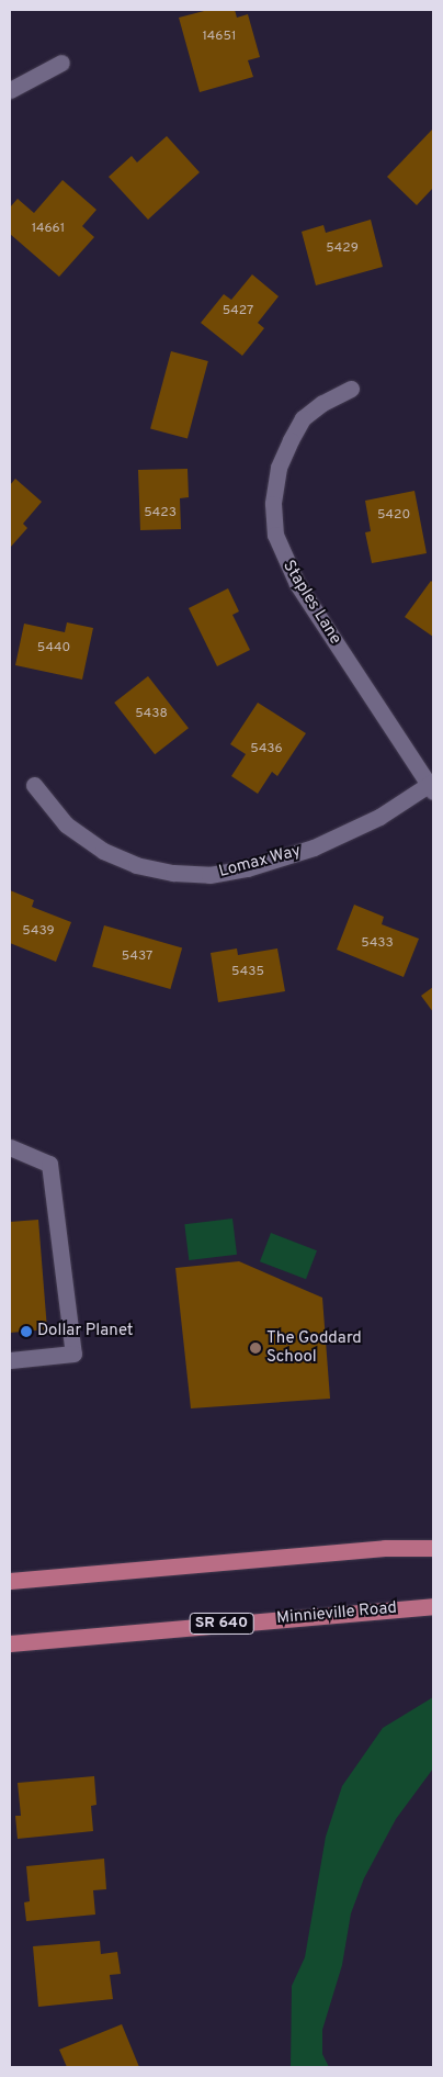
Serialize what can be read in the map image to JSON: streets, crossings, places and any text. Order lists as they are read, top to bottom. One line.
{"streets":{"main road":["Minnieville Road","SR 640"],"street":["Staples Lane","Lomax Way"]},"crossings":[["Staples Lane","Lomax Way"]],"places":["Dollar Planet","The Goddard School"],"house_numbers":["14651","14661","5429","5427","5423","5420","5440","5438","5436","5439","5433","5437","5435"]}
